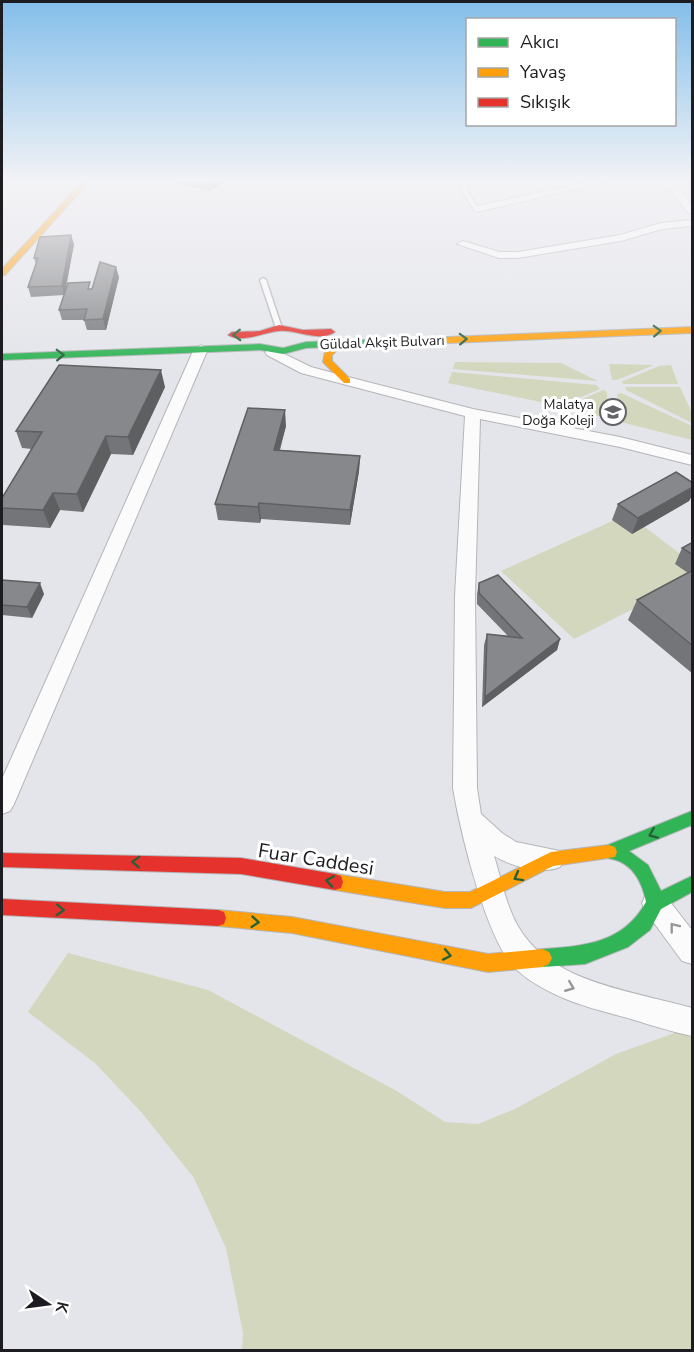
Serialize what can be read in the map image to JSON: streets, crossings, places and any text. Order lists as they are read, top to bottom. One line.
{"streets":{"main road":["Güldal Akşit Bulvarı","Fuar Caddesi"]},"places":{"school or university":["Malatya Doğa Koleji"]},"legend":["Akıcı","Yavaş","Sıkışık"],"north":"right"}
